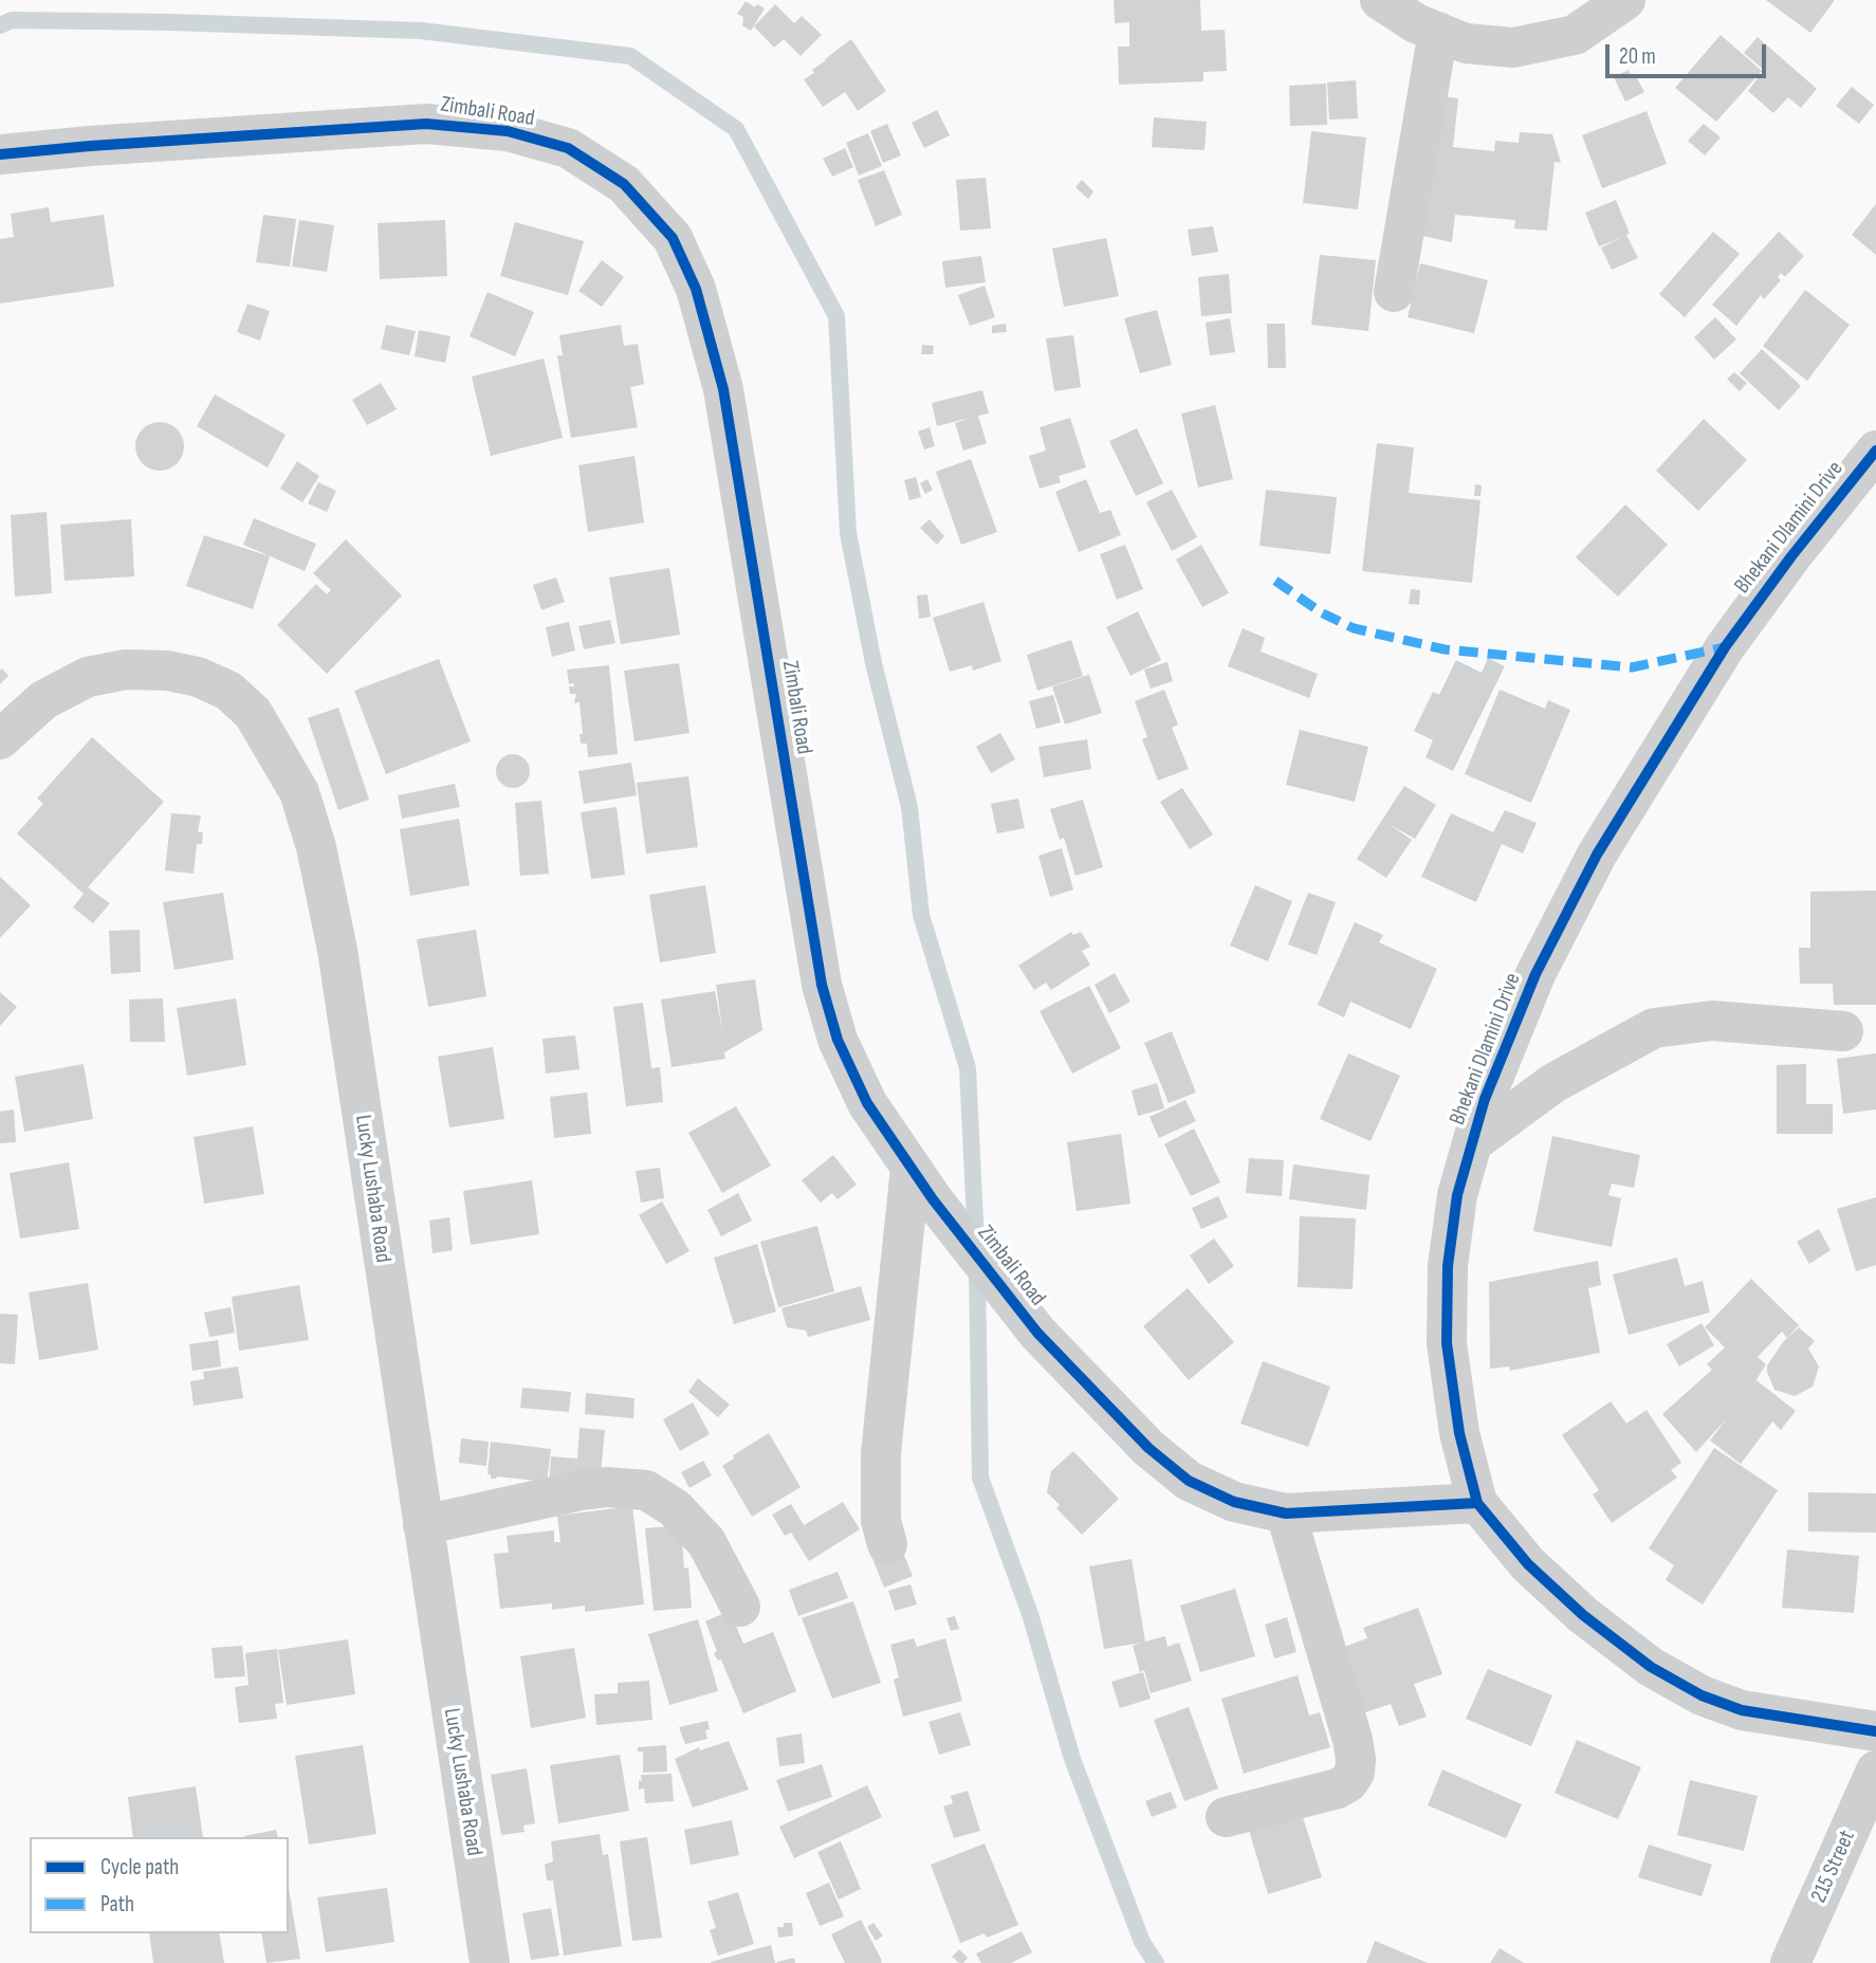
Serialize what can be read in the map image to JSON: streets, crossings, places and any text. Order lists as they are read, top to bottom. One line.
{"streets":{"street":["Zimbali Road","Bhekani Dlamini Drive","Lucky Lushaba Road","215 Street"]},"crossings":[["Zimbali Road","Bhekani Dlamini Drive"]],"legend":["Cycle path","Path"],"scale_bar":"20 m"}
